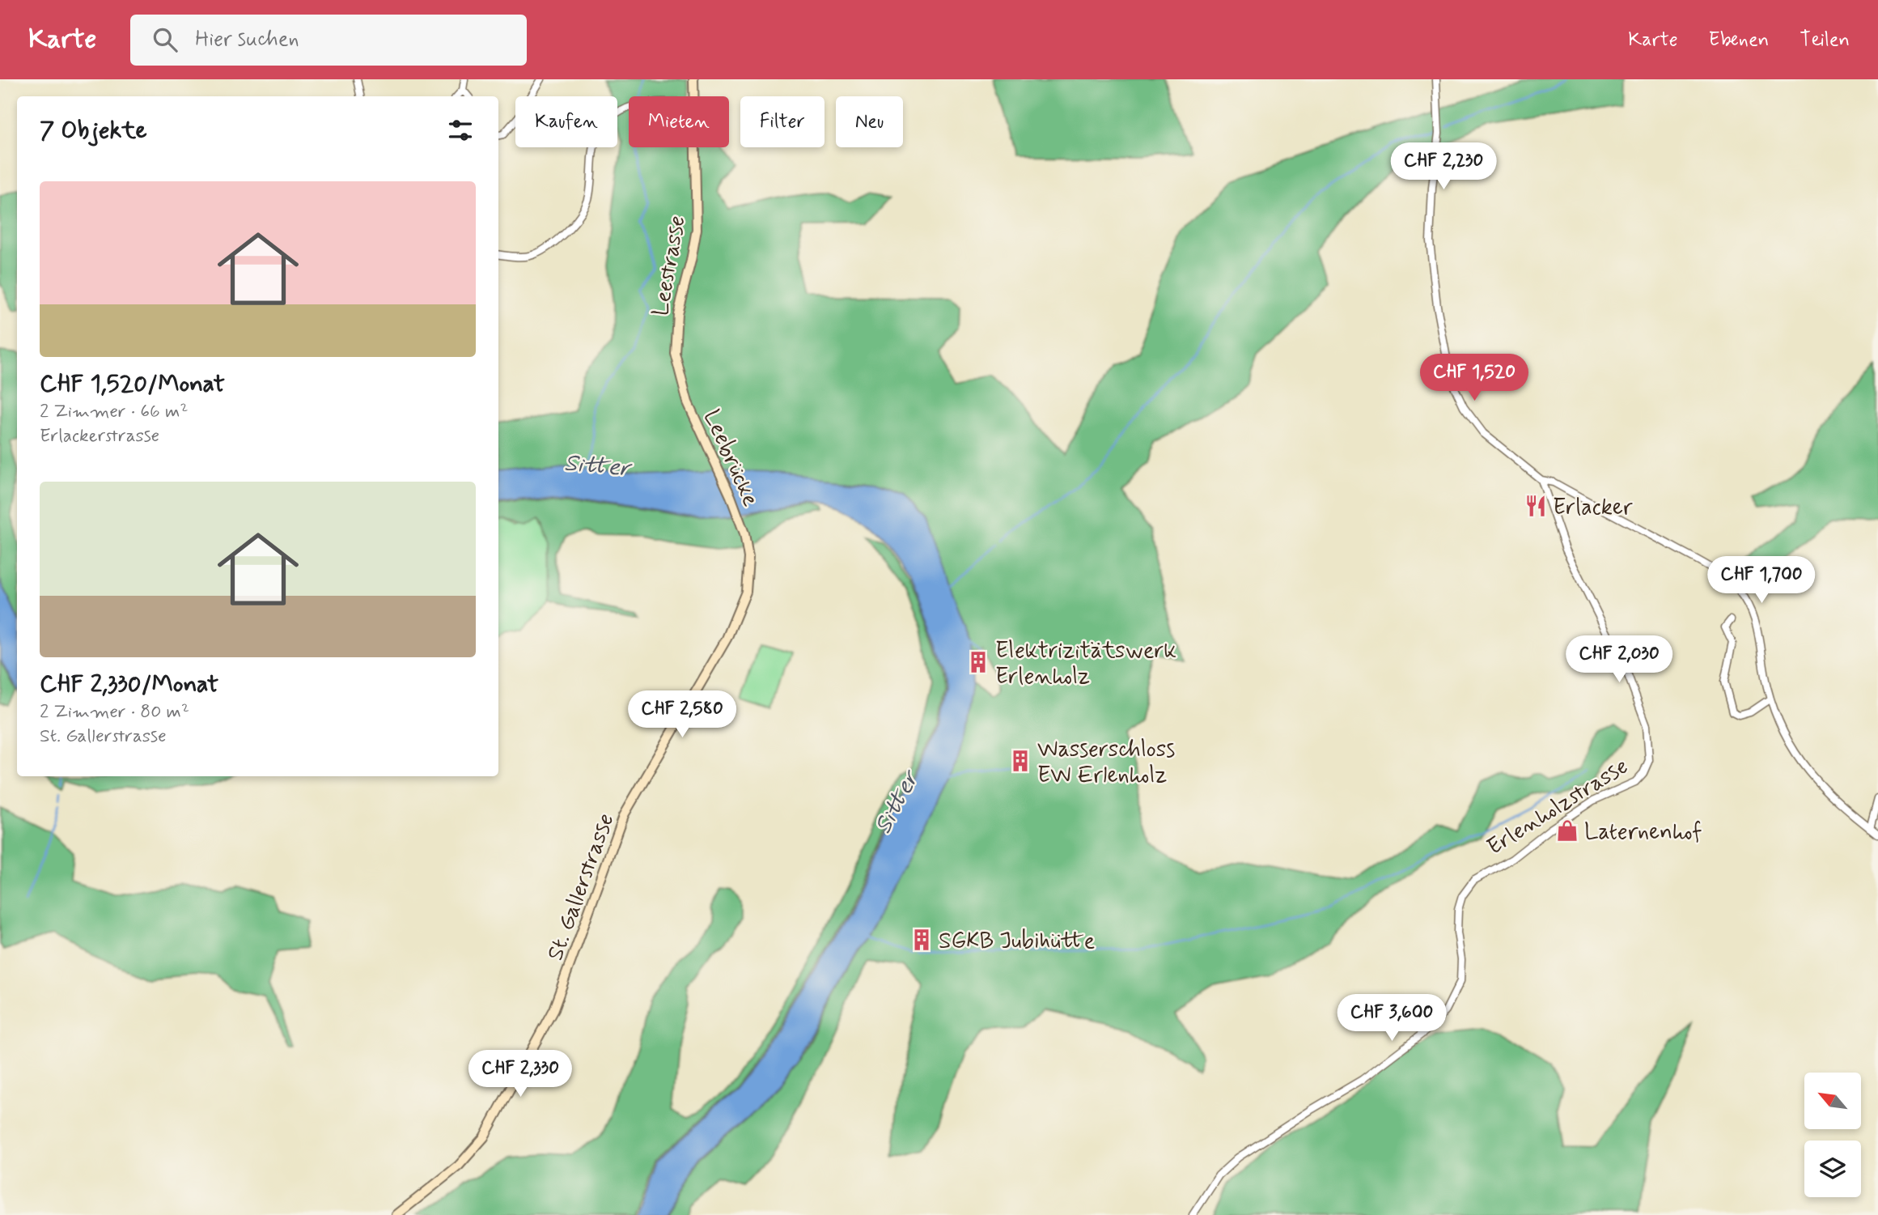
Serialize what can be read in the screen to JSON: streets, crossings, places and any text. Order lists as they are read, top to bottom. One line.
{"streets":{"street":["Leestrasse","Leebrücke","Erlenholzstrasse","St. Gallerstrasse"]},"crossings":[["Leestrasse","Leebrücke"],["Leebrücke","St. Gallerstrasse"]],"water":["Sitter"],"places":{"restaurant":["Erlacker"],"building":["Elektrizitätswerk Erlenholz","Wasserschloss EW Erlenholz","SGKB Jubihütte"],"shop":["Laternenhof"]},"north":"top left","page":{"header":"Karte","search":"Hier suchen","nav":["Karte","Ebenen","Teilen"],"chip":["Kaufen","Mieten","Filter","Neu"],"heading":"7 Objekte","price":["CHF 2,230","CHF 1,520","CHF 1,700","CHF 2,030","CHF 2,580","CHF 3,600","CHF 2,330"],"list":[{"name":"CHF 1,520/Monat","note":"2 Zimmer · 66 m² · Erlackerstrasse"},{"name":"CHF 2,330/Monat","note":"2 Zimmer · 80 m² · St. Gallerstrasse"}]}}
